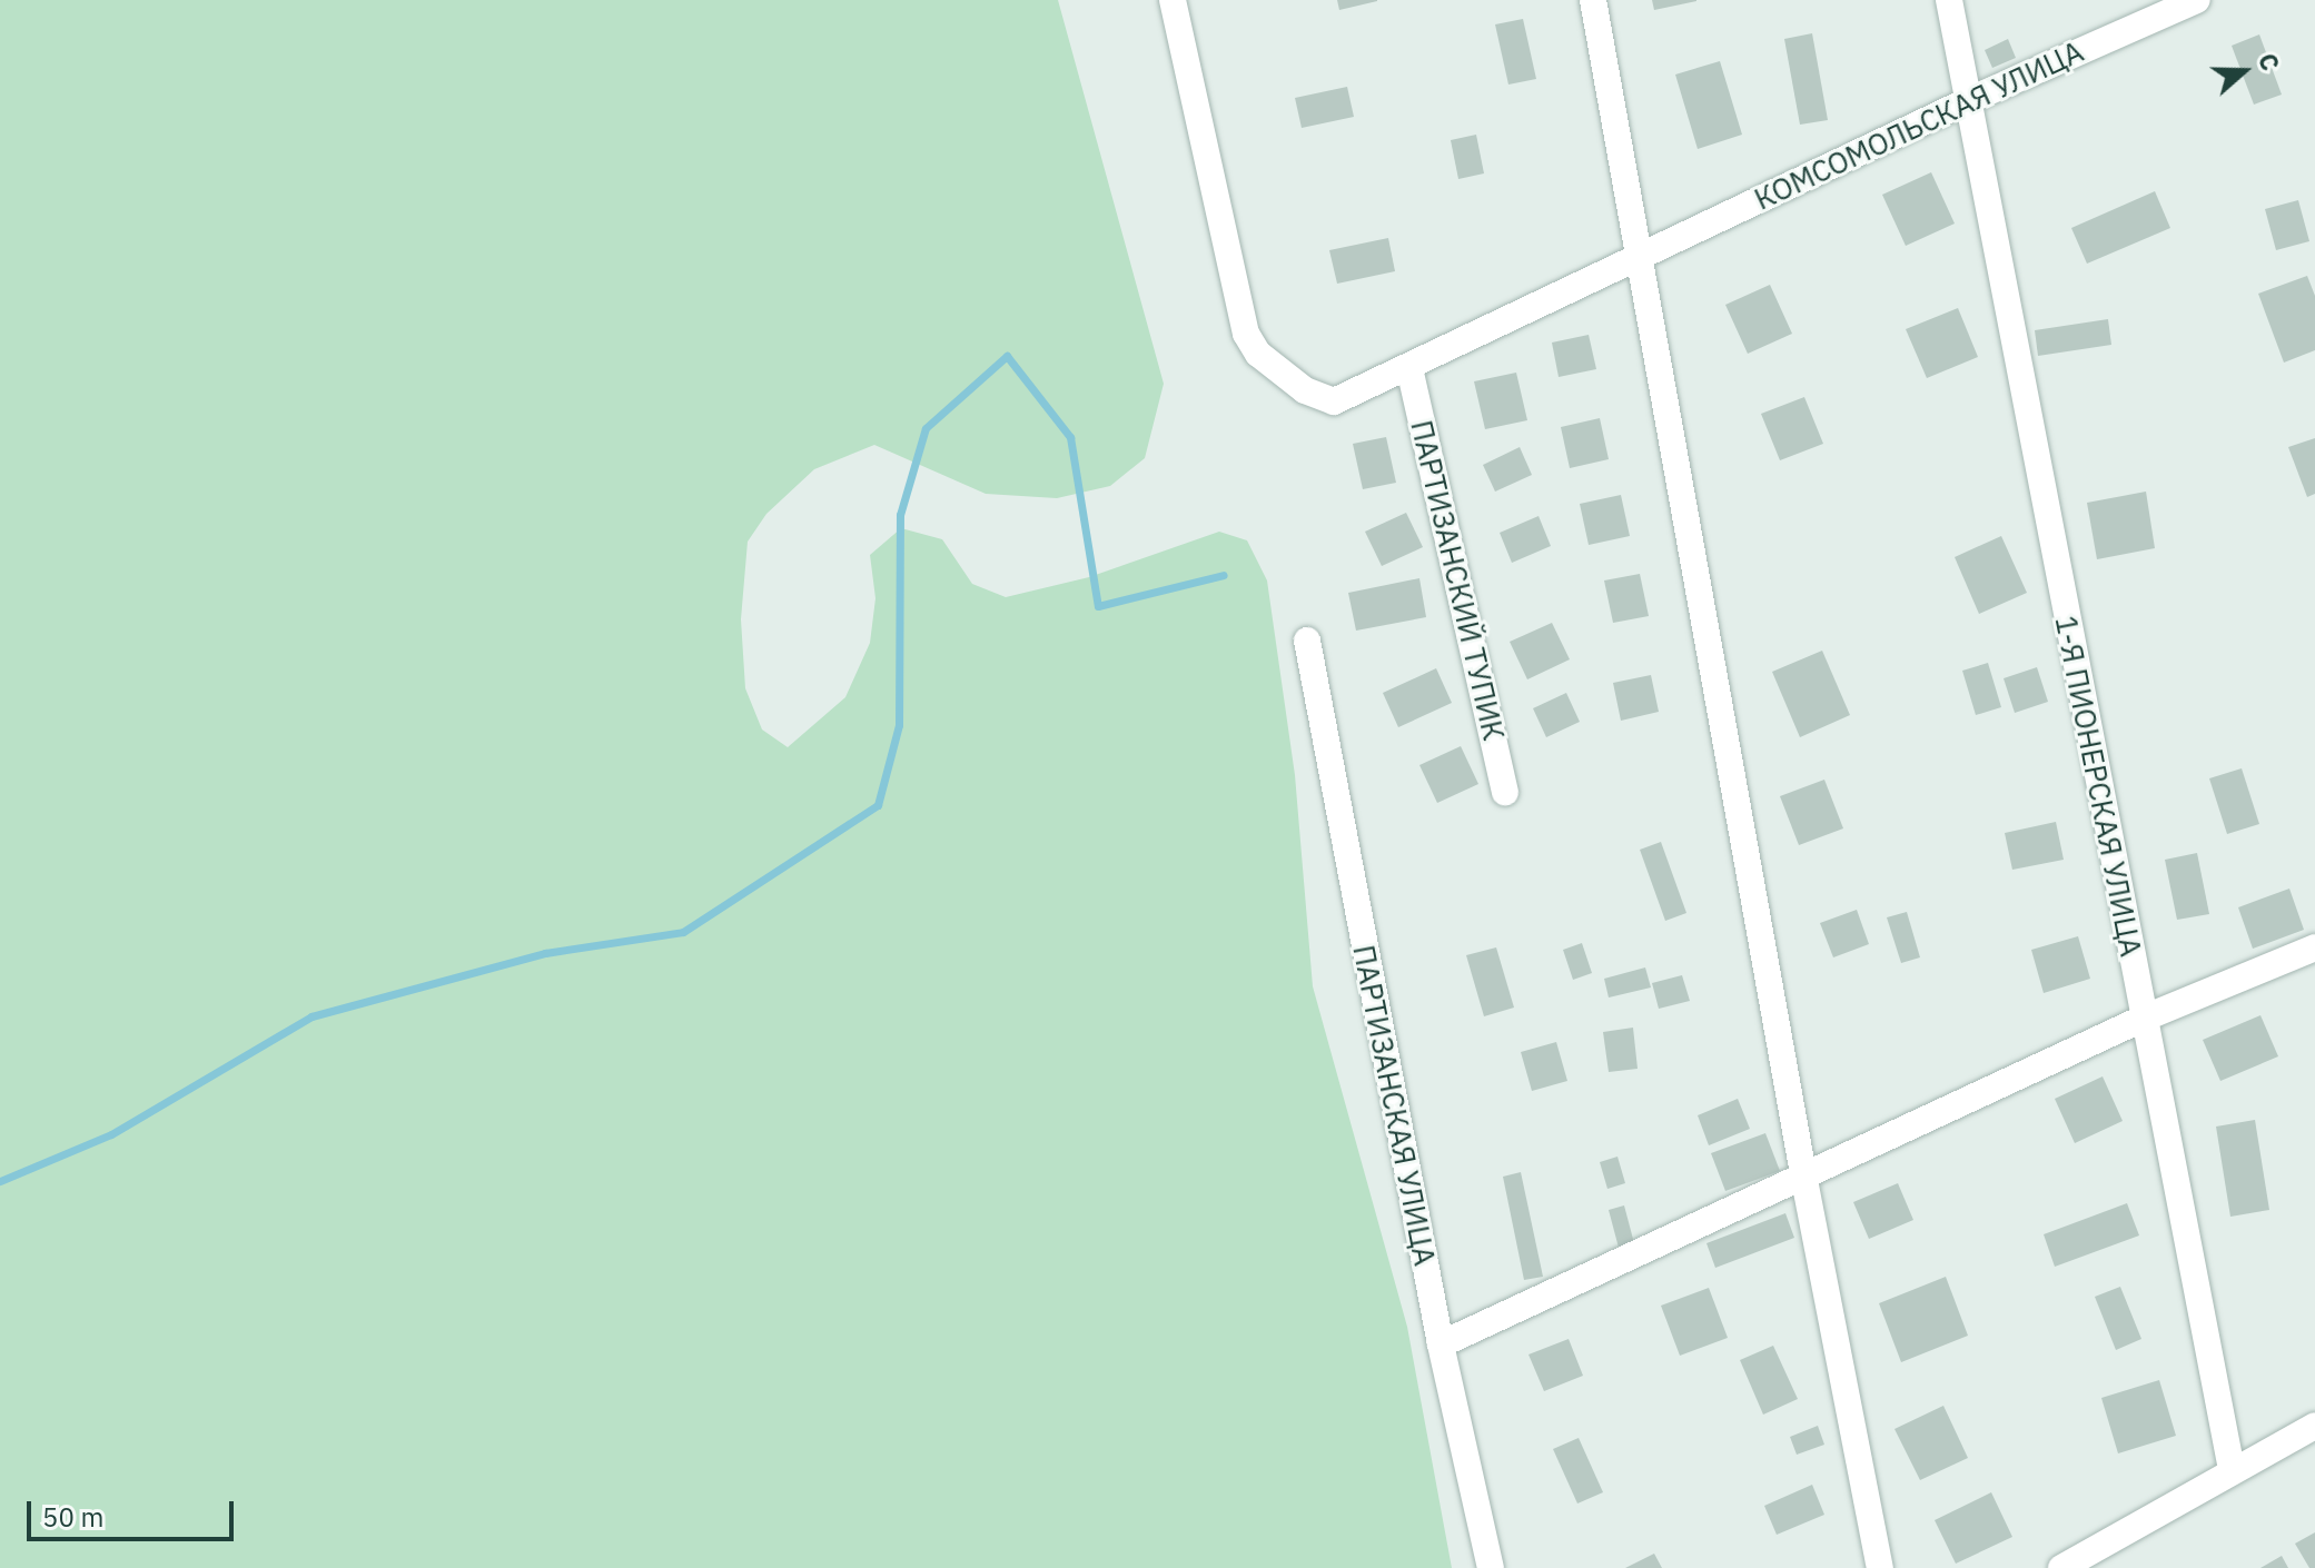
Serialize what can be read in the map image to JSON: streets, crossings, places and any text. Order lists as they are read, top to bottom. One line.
{"streets":{"street":["КОМСОМОЛЬСКАЯ УЛИЦА","ПАРТИЗАНСКИЙ ТУПИК","1-Я ПИОНЕРСКАЯ УЛИЦА","ПАРТИЗАНСКАЯ УЛИЦА"]},"crossings":[["КОМСОМОЛЬСКАЯ УЛИЦА","1-Я ПИОНЕРСКАЯ УЛИЦА"]],"scale_bar":"50 m","north":"right"}
